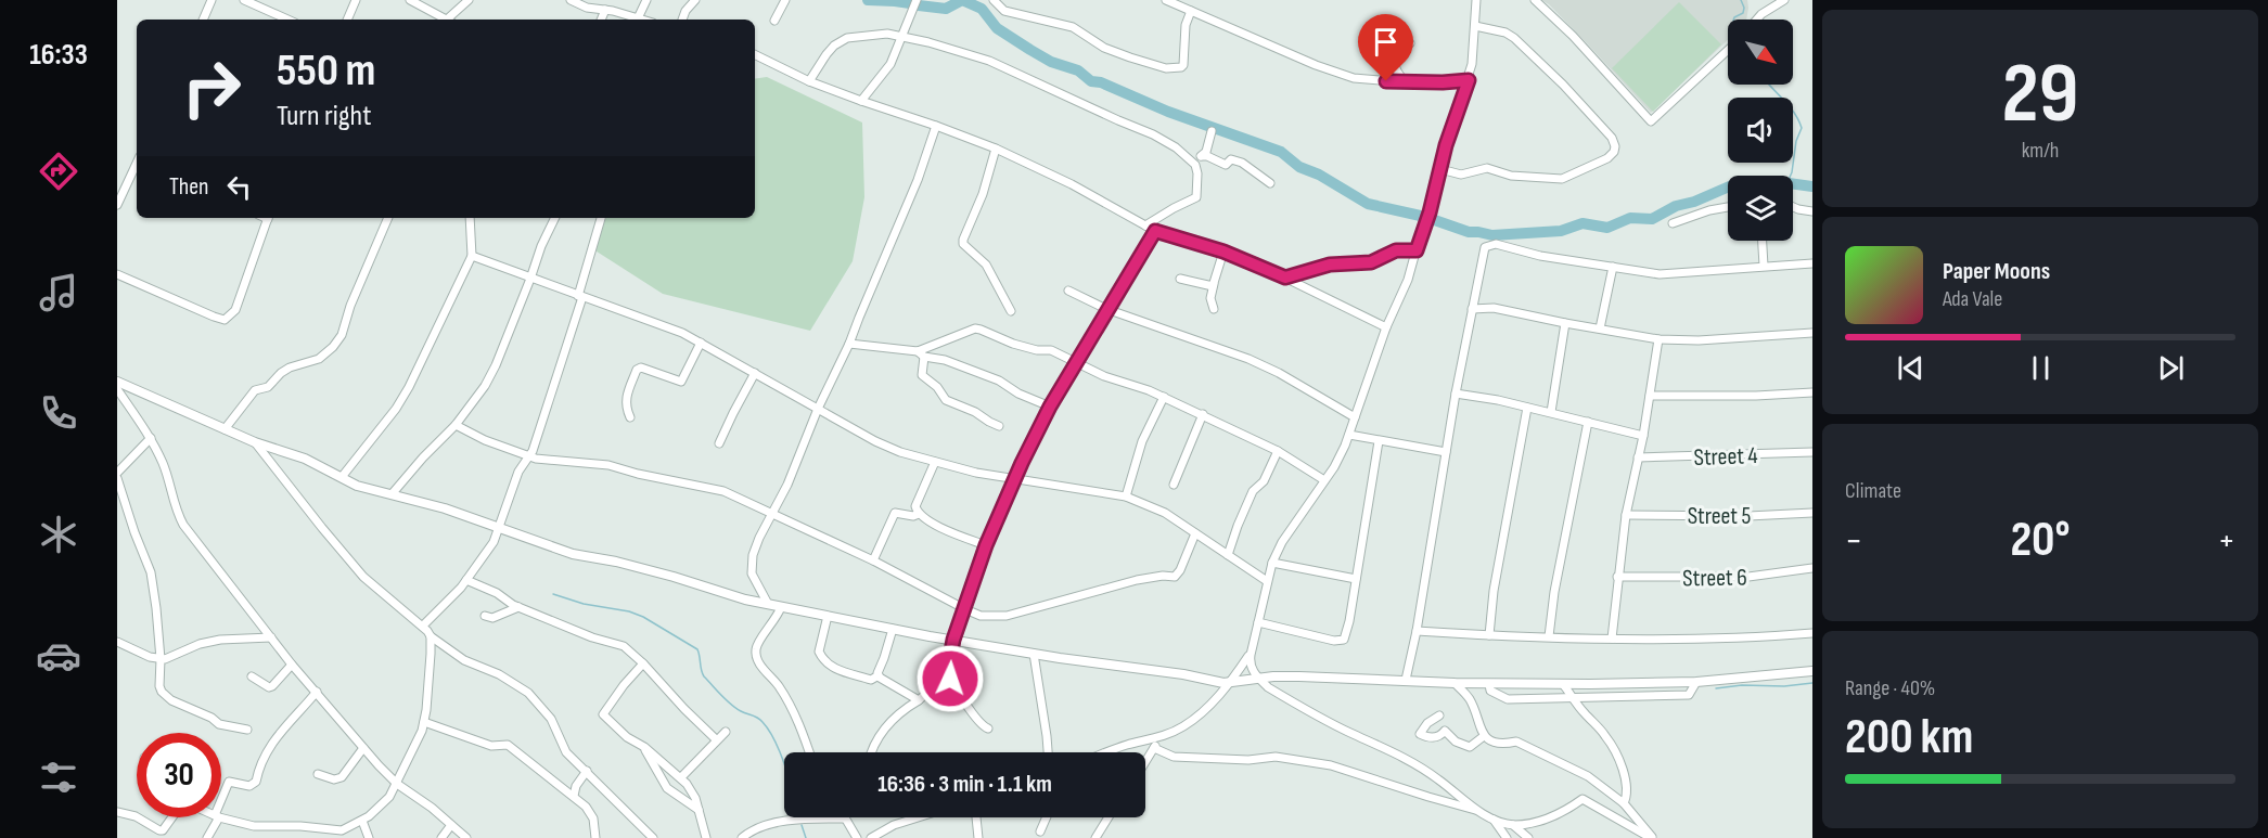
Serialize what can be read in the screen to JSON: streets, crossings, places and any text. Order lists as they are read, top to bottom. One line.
{"streets":{"street":["Street 4","Street 5","Street 6"]},"north":"bottom right","page":{"tabs":"16:33","tile":[["29","km/h"],"Climate",["Range · 40%","200 km"]],"turn":["550 m","Turn right"],"then":"Then","song":["Paper Moons","Ada Vale"],"heat":["−","20°","+"],"limit":"30","trip":"16:36 · 3 min · 1.1 km"}}
